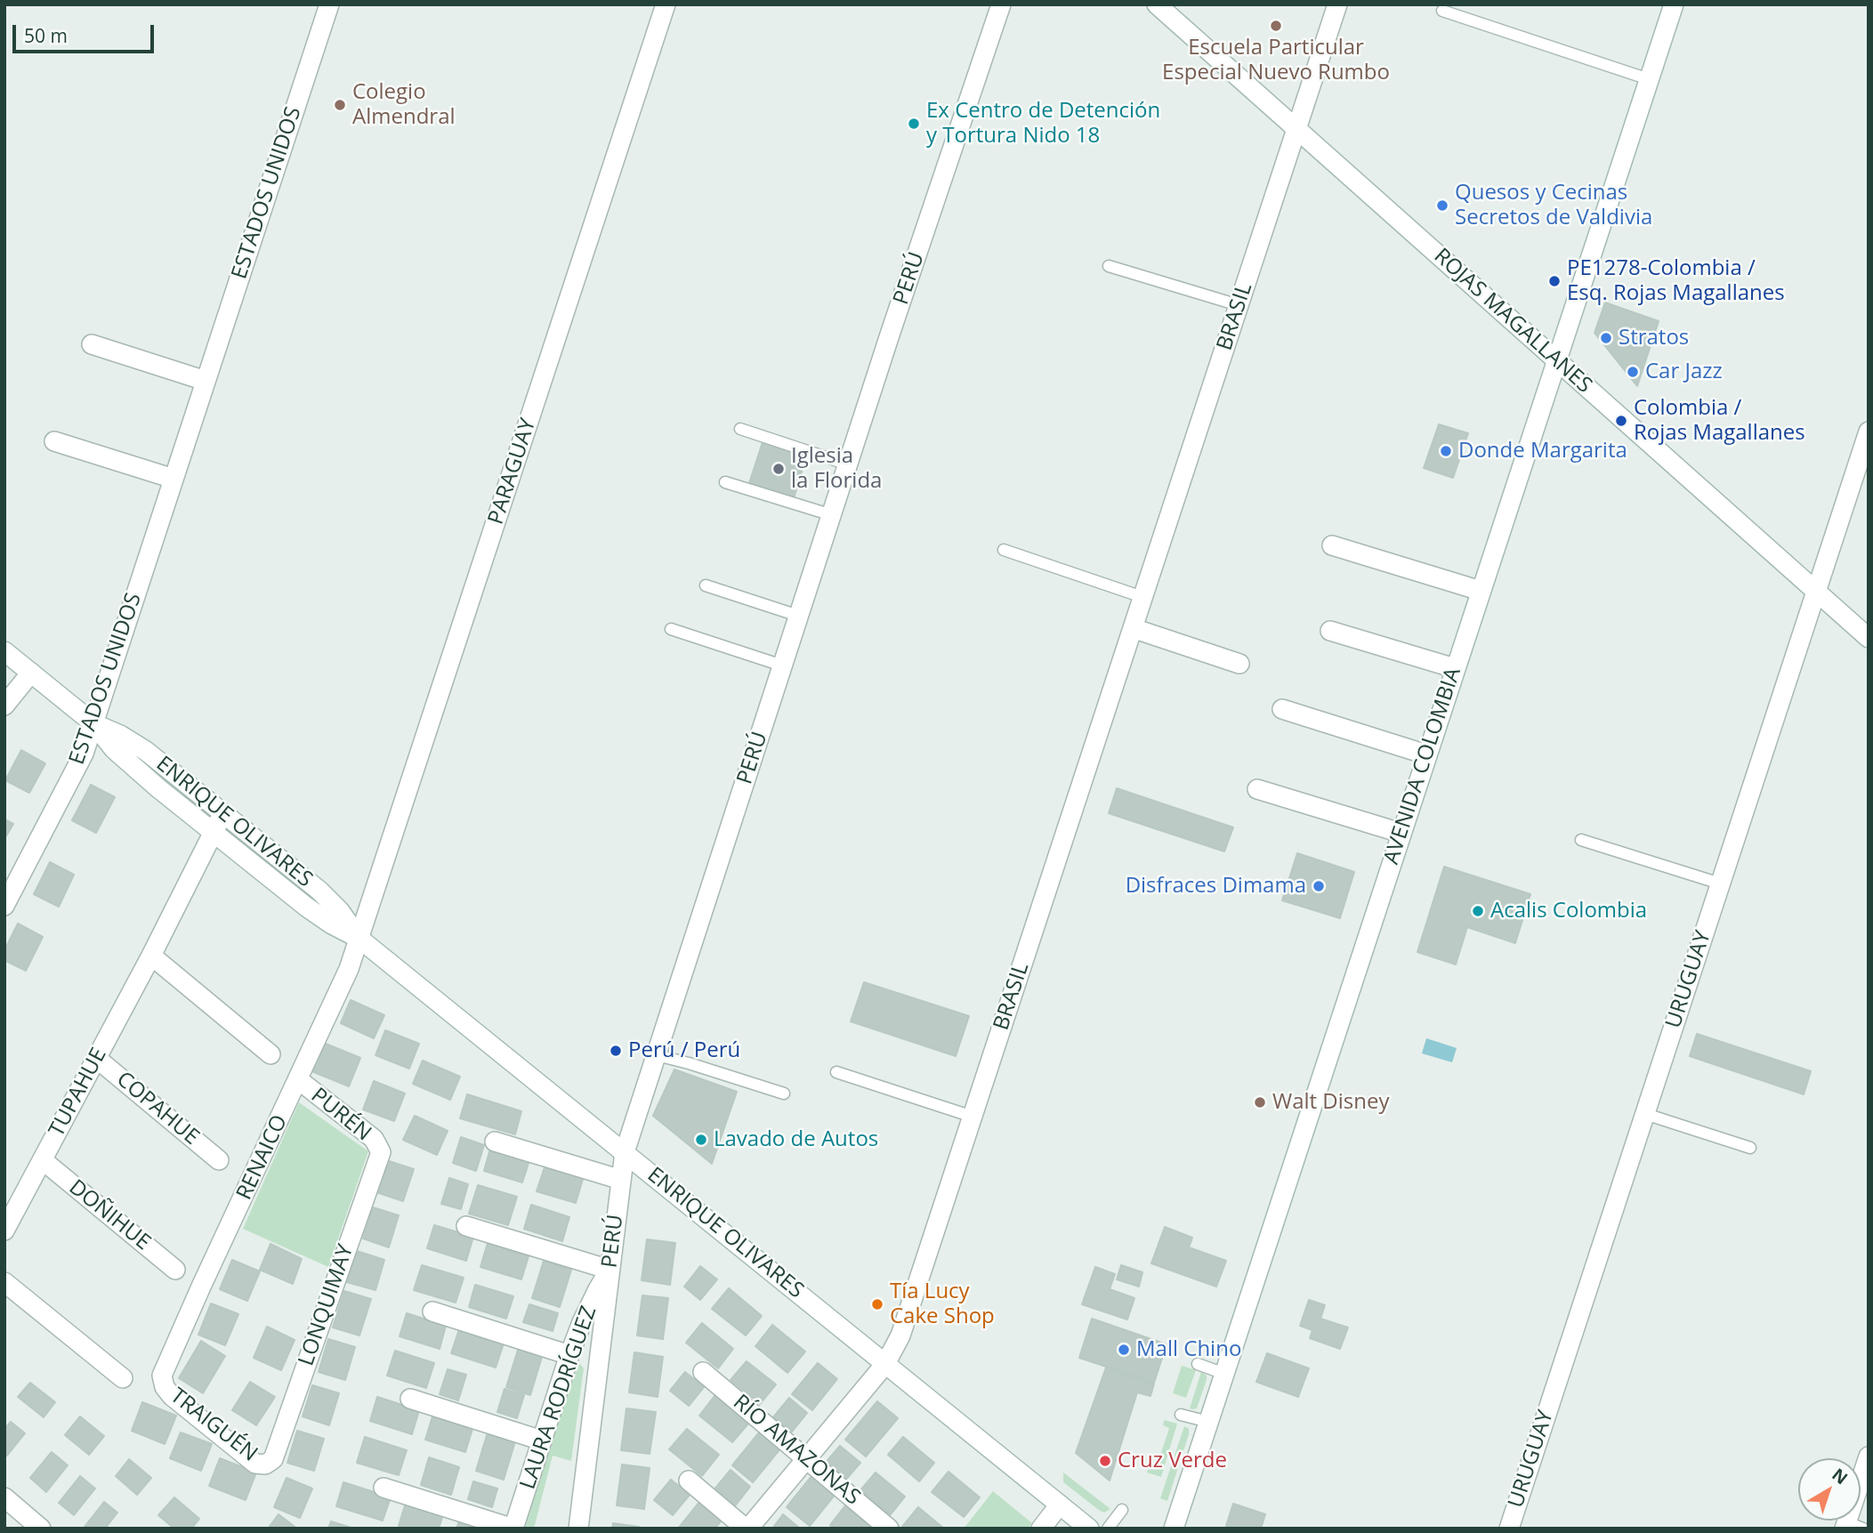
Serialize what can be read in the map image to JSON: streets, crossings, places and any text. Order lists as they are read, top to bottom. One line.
{"streets":{"street":["ESTADOS UNIDOS","PERÚ","BRASIL","ROJAS MAGALLANES","PARAGUAY","AVENIDA COLOMBIA","ENRIQUE OLIVARES","URUGUAY","TUPAHUE","COPAHUE","PURÉN","RENAICO","DOÑIHUE","LONQUIMAY","LAURA RODRÍGUEZ","TRAIGUÉN","RÍO AMAZONAS"]},"crossings":[["ESTADOS UNIDOS","ENRIQUE OLIVARES"],["PERÚ","ENRIQUE OLIVARES"],["PERÚ","LAURA RODRÍGUEZ"],["BRASIL","ROJAS MAGALLANES"],["BRASIL","ENRIQUE OLIVARES"],["BRASIL","RÍO AMAZONAS"],["ROJAS MAGALLANES","AVENIDA COLOMBIA"],["ROJAS MAGALLANES","URUGUAY"],["PARAGUAY","ENRIQUE OLIVARES"],["PARAGUAY","RENAICO"],["ENRIQUE OLIVARES","TUPAHUE"],["ENRIQUE OLIVARES","RENAICO"],["TUPAHUE","COPAHUE"],["TUPAHUE","DOÑIHUE"],["PURÉN","RENAICO"],["PURÉN","LONQUIMAY"],["RENAICO","TRAIGUÉN"],["LONQUIMAY","TRAIGUÉN"]],"places":["Escuela Particular Especial Nuevo Rumbo","Colegio Almendral","Ex Centro de Detención y Tortura Nido 18","Quesos y Cecinas Secretos de Valdivia","PE1278-Colombia / Esq. Rojas Magallanes","Stratos","Car Jazz","Colombia / Rojas Magallanes","Donde Margarita","Iglesia la Florida","Disfraces Dimama","Acalis Colombia","Perú / Perú","Walt Disney","Lavado de Autos","Tía Lucy Cake Shop","Mall Chino","Cruz Verde"],"scale_bar":"50 m","north":"top right"}
